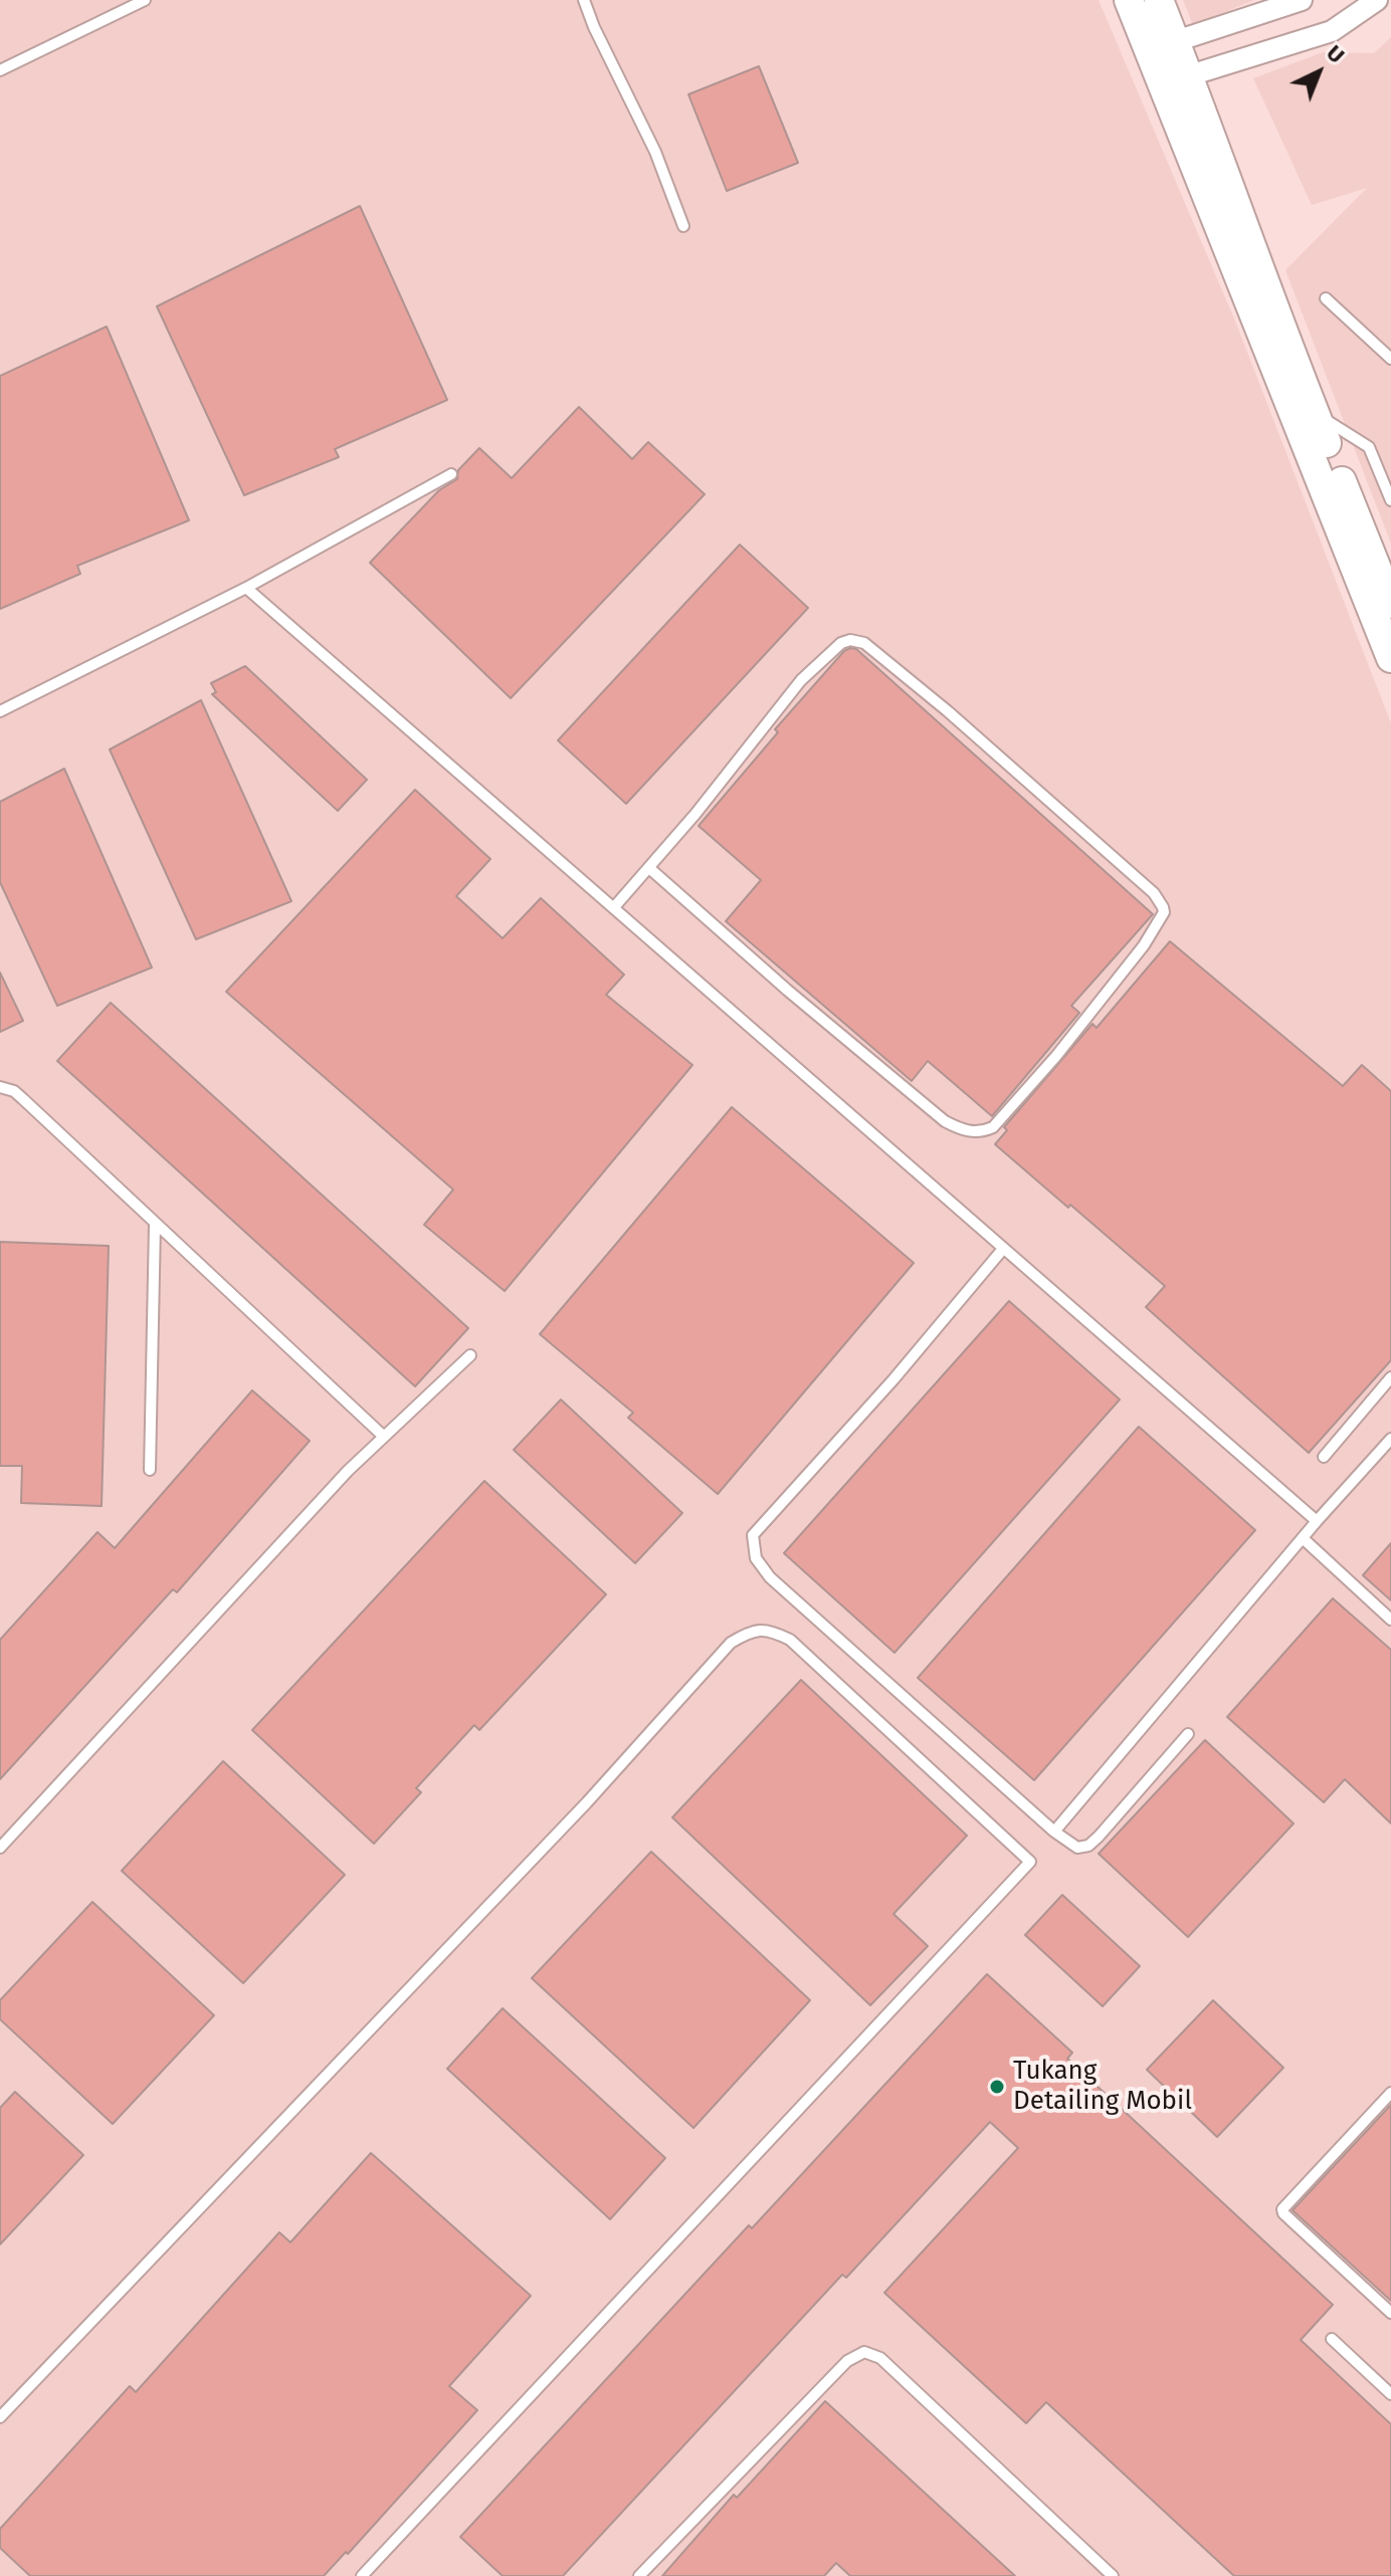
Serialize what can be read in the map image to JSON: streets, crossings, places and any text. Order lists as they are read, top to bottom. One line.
{"places":["Tukang Detailing Mobil"],"north":"top right"}
